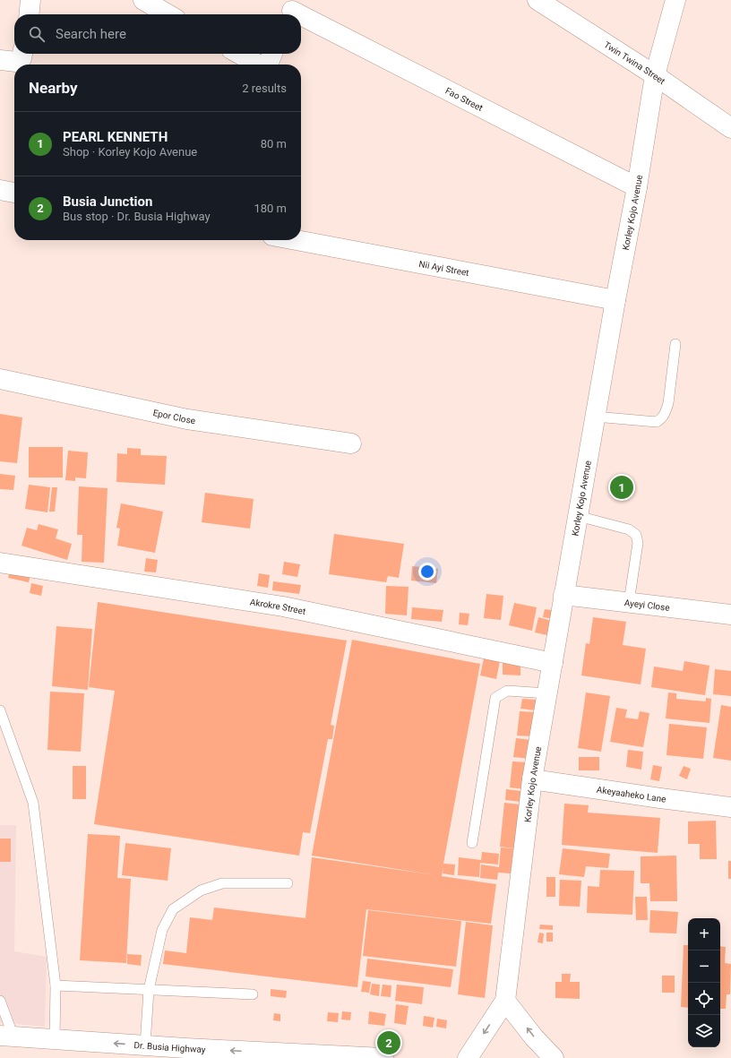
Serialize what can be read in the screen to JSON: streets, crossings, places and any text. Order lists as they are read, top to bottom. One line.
{"streets":{"main road":["Twin Twina Street","Fao Street","Korley Kojo Avenue","Nii Ayi Street","Epor Close","Ayeyi Close","Akrokre Street","Akeyaaheko Lane","Dr. Busia Highway"]},"crossings":[["Twin Twina Street","Korley Kojo Avenue"],["Fao Street","Korley Kojo Avenue"],["Korley Kojo Avenue","Nii Ayi Street"],["Korley Kojo Avenue","Ayeyi Close"],["Korley Kojo Avenue","Akrokre Street"],["Korley Kojo Avenue","Akeyaaheko Lane"]],"one_way":["Dr. Busia Highway"],"page":{"search":"Search here","heading":["Nearby","2 results"],"list":[{"mark":"1","name":"PEARL KENNETH","note":"Shop · Korley Kojo Avenue","value":"80 m"},{"mark":"2","name":"Busia Junction","note":"Bus stop · Dr. Busia Highway","value":"180 m"}],"pins":["1","2"],"map_buttons":["+","−"]}}
